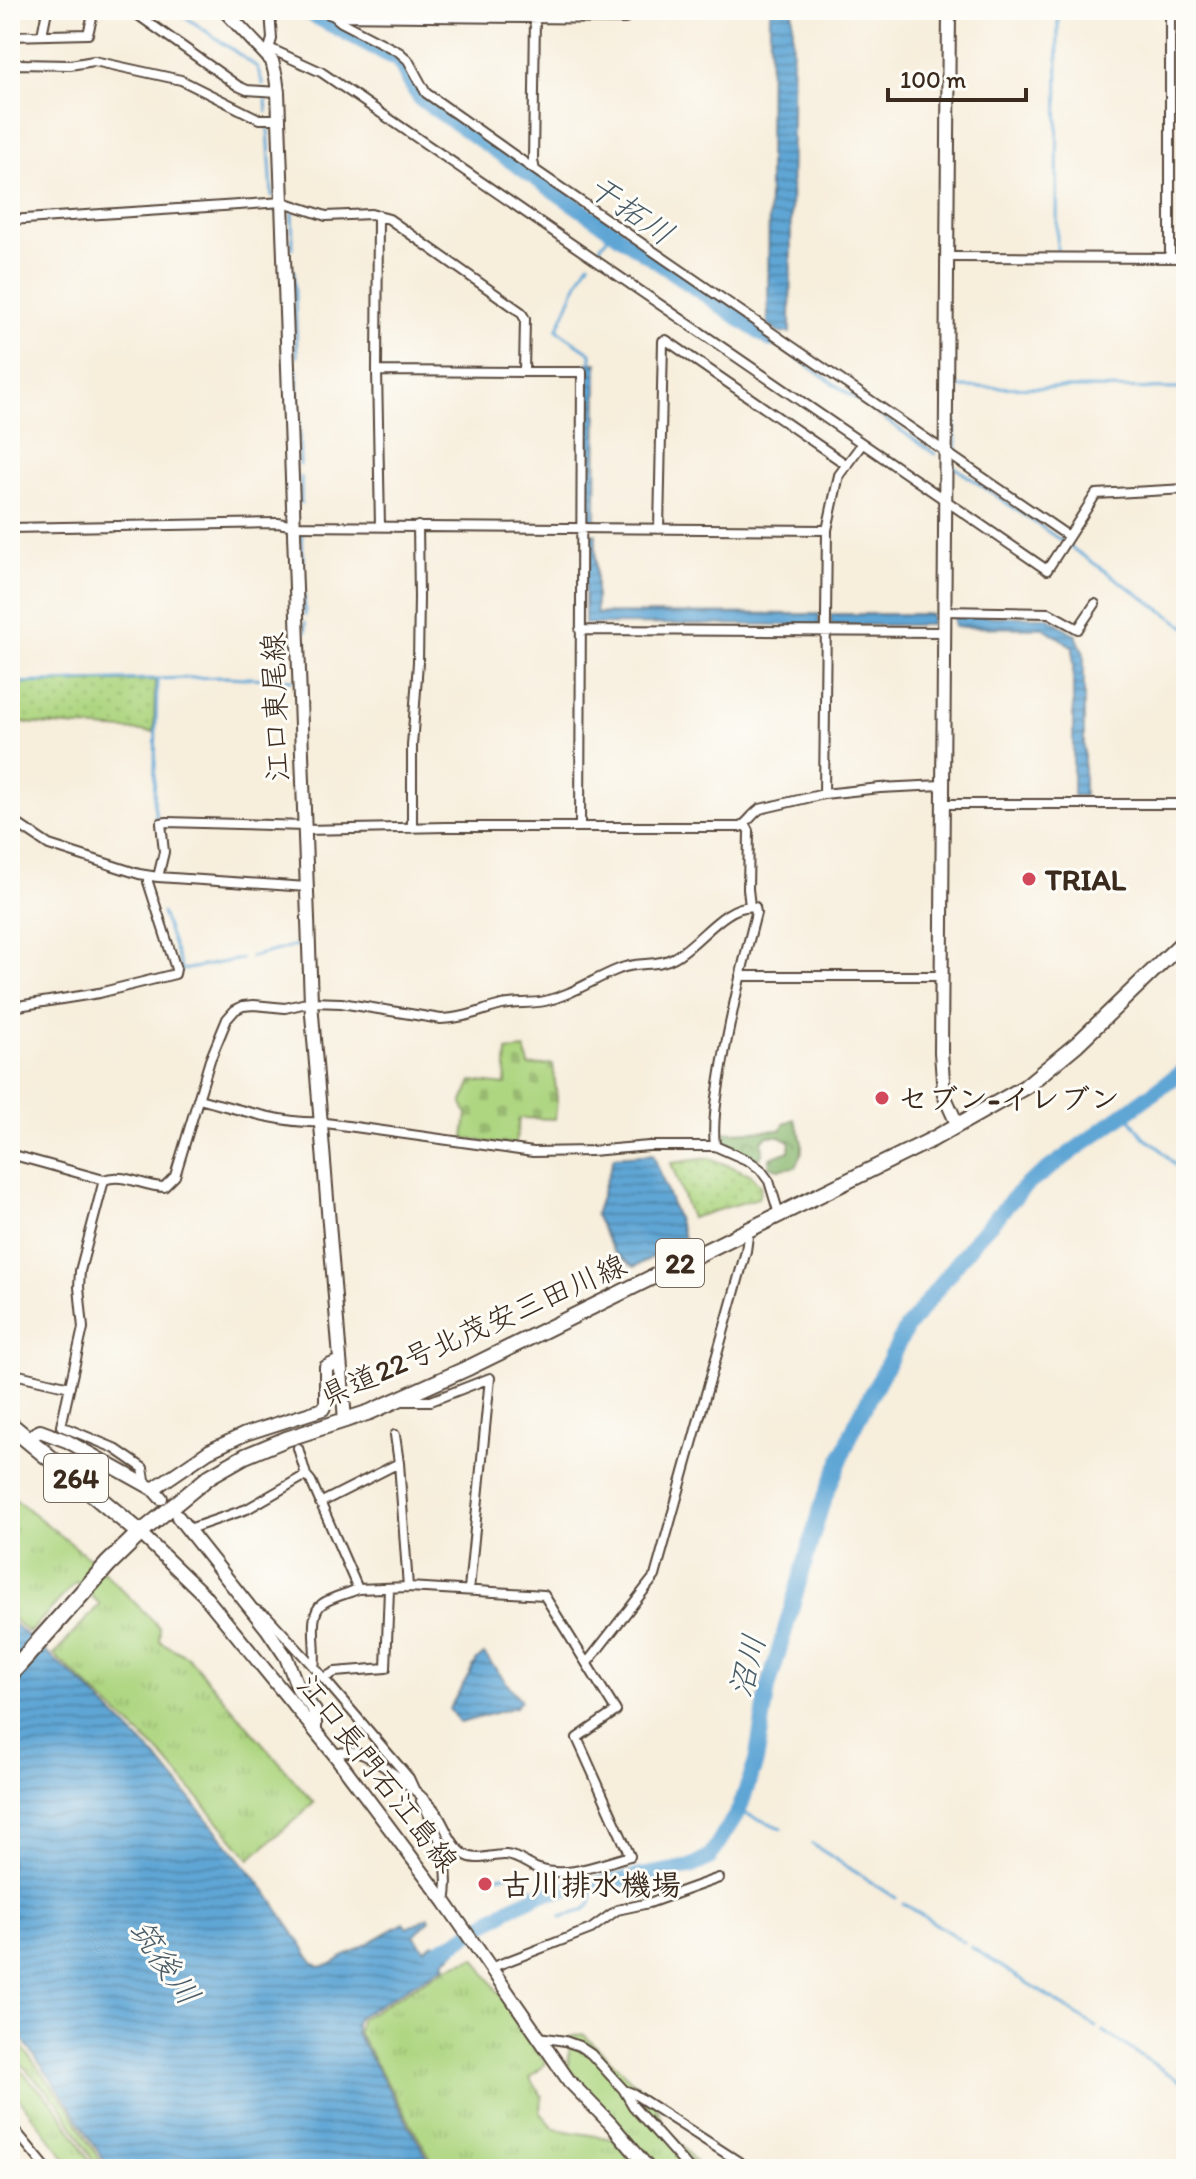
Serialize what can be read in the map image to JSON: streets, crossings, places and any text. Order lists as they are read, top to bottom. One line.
{"streets":{"highway":["264"],"main road":["江口東尾線","22","県道22号北茂安三田川線","江口長門石江島線"]},"crossings":[["江口東尾線","県道22号北茂安三田川線"],["県道22号北茂安三田川線","264"],["県道22号北茂安三田川線","江口長門石江島線"],["264","江口長門石江島線"]],"water":["干拓川","沼川","筑後川"],"places":["TRIAL","セブン-イレブン","古川排水機場"],"scale_bar":"100 m"}
